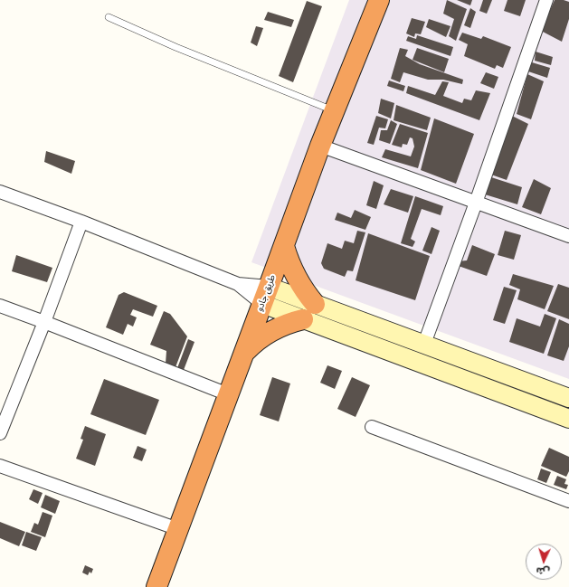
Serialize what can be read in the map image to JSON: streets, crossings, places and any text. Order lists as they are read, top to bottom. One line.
{"streets":{"highway":["طريق جادو"]},"north":"bottom"}
